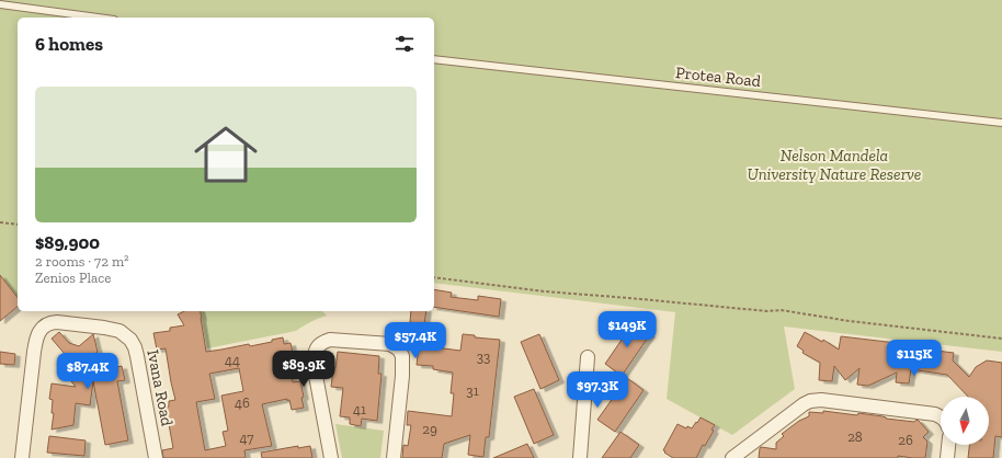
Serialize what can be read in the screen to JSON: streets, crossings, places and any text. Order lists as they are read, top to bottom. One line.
{"streets":{"street":["Ivana Road"],"lane":["Protea Road"]},"parks":["Nelson Mandela University Nature Reserve"],"house_numbers":["33","44","31","46","41","29","28","47","26"],"north":"bottom","page":{"heading":"6 homes","list":[{"name":"$89,900","note":"2 rooms · 72 m² · Zenios Place"}],"price":["$149K","$57.4K","$115K","$89.9K","$87.4K","$97.3K"]}}
